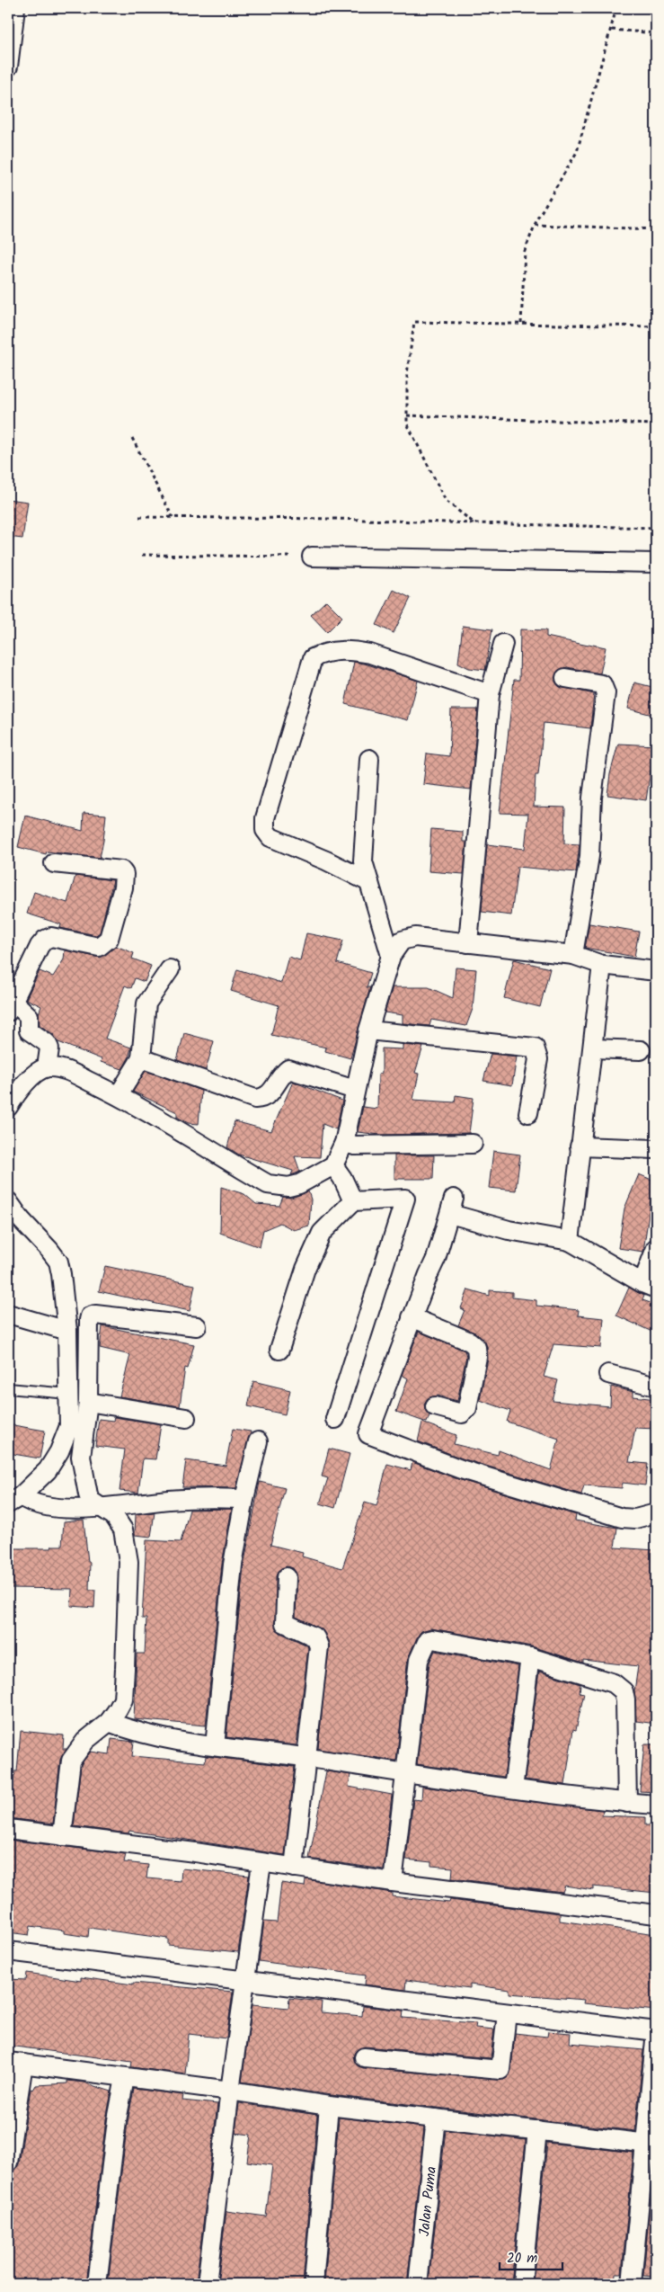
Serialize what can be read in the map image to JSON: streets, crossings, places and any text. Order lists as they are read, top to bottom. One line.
{"streets":{"street":["Jalan Puma"]},"scale_bar":"20 m"}
